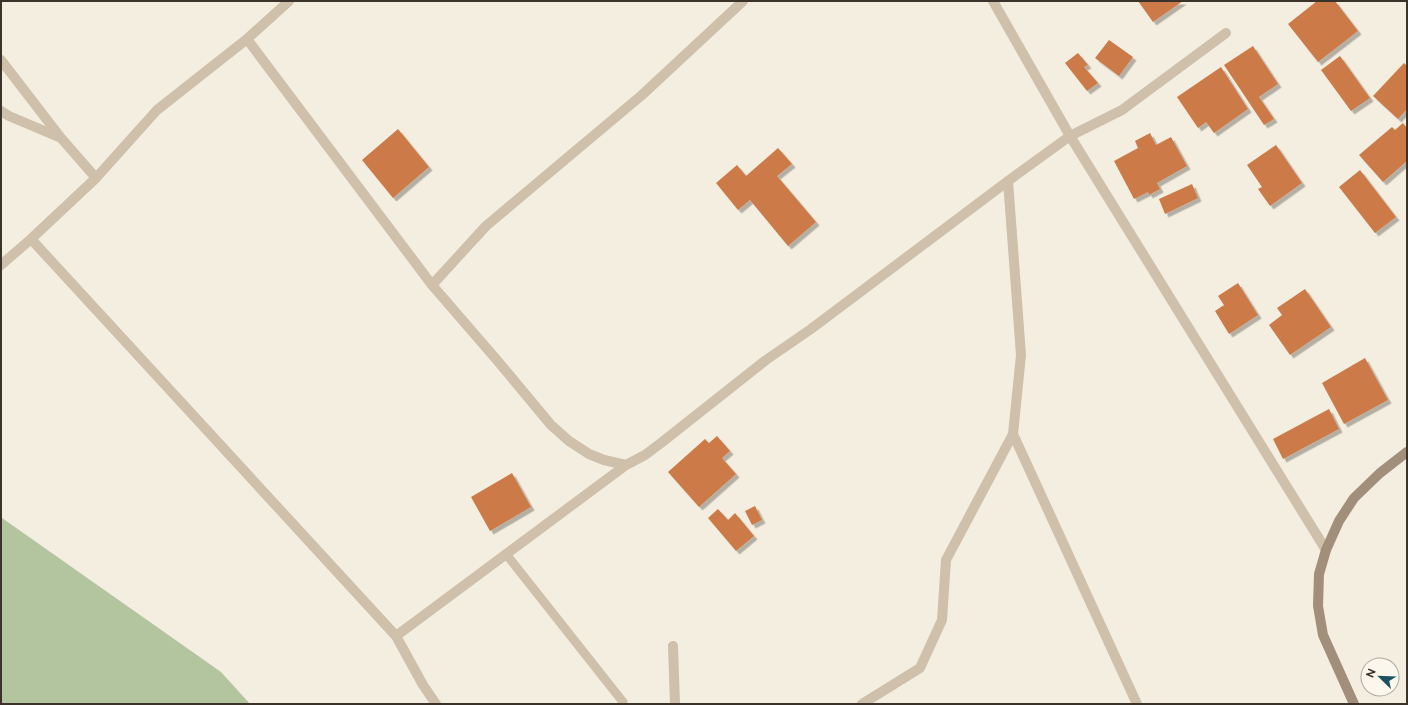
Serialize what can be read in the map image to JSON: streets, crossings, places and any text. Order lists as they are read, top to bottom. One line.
{"north":"top left"}
